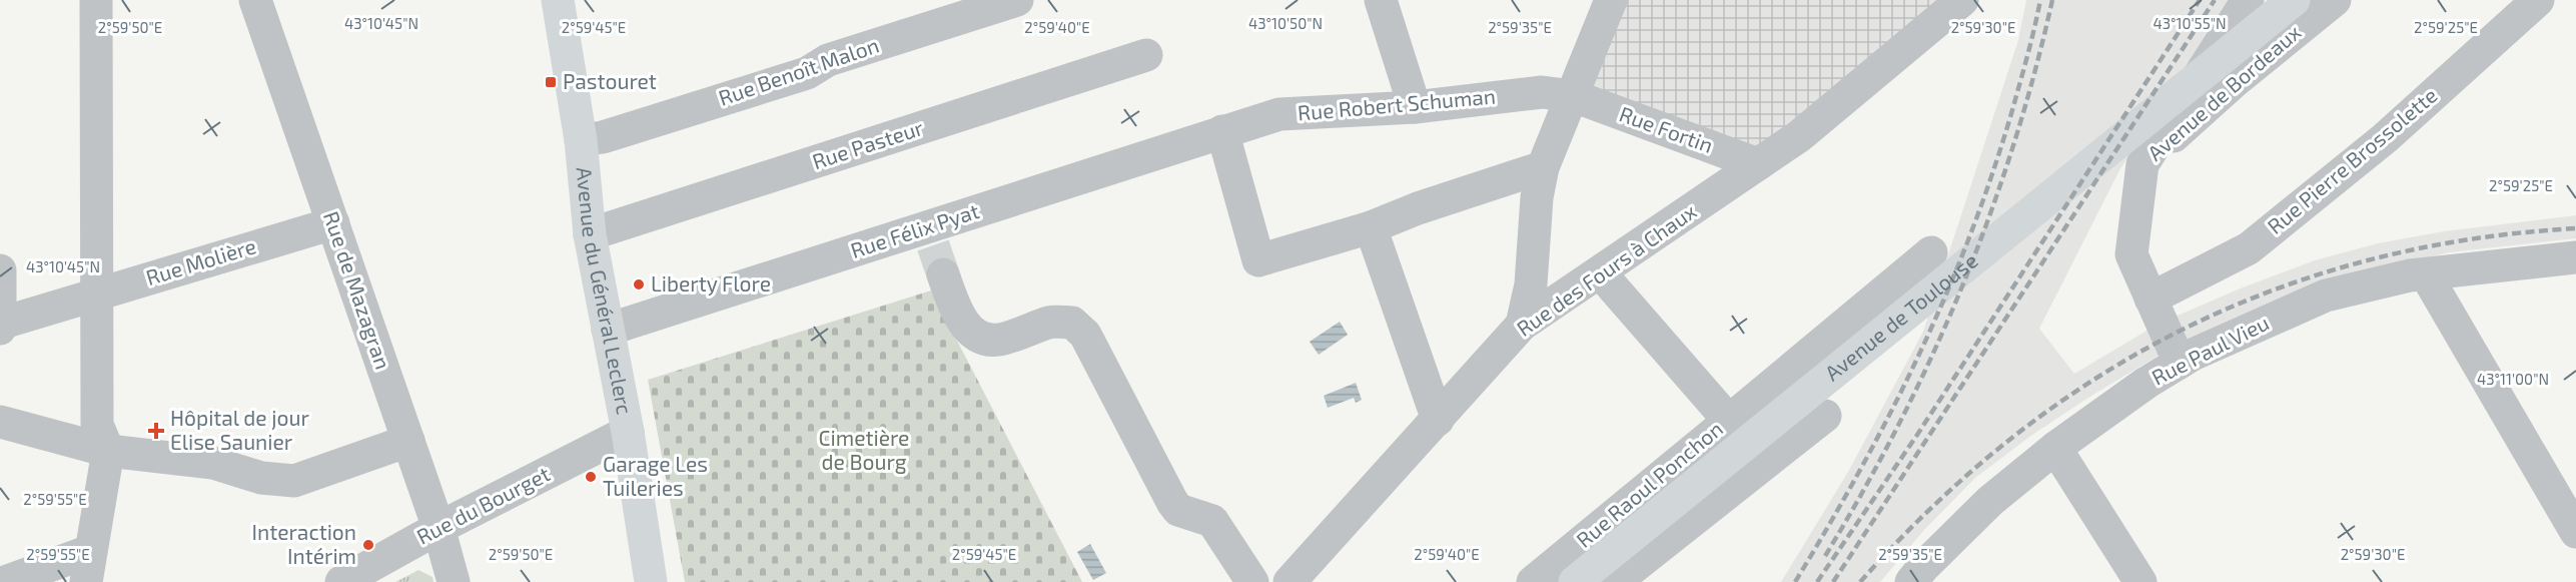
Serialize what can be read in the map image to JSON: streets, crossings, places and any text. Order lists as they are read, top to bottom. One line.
{"streets":{"main road":["Avenue de Bordeaux","Avenue du Général Leclerc","Avenue de Toulouse"],"street":["Rue Benoît Malon","Rue Robert Schuman","Rue Fortin","Rue Pasteur","Rue Pierre Brossolette","Rue Félix Pyat","Rue Molière","Rue des Fours à Chaux","Rue de Mazagran","Rue Paul Vieu","Rue Raoul Ponchon","Rue du Bourget"]},"crossings":[["Rue Benoît Malon","Avenue du Général Leclerc"],["Avenue de Bordeaux","Avenue de Toulouse"],["Rue Robert Schuman","Rue Fortin"],["Rue Robert Schuman","Rue Félix Pyat"],["Rue Fortin","Rue des Fours à Chaux"],["Rue Pasteur","Avenue du Général Leclerc"],["Rue Félix Pyat","Avenue du Général Leclerc"],["Rue Molière","Rue de Mazagran"],["Rue des Fours à Chaux","Rue Raoul Ponchon"],["Rue de Mazagran","Rue du Bourget"],["Avenue du Général Leclerc","Rue du Bourget"],["Avenue de Toulouse","Rue Raoul Ponchon"]],"parks":["Cimetière de Bourg"],"places":{"transit":["Pastouret"],"other":["Liberty Flore","Garage Les Tuileries","Interaction Intérim"],"health":["Hôpital de jour Elise Saunier"]},"coordinates":["43°10'45\"N","43°10'55\"N","43°10'50\"N","2°59'50\"E","2°59'45\"E","2°59'40\"E","2°59'35\"E","2°59'30\"E","2°59'25\"E","43°11'00\"N","2°59'55\"E"]}
